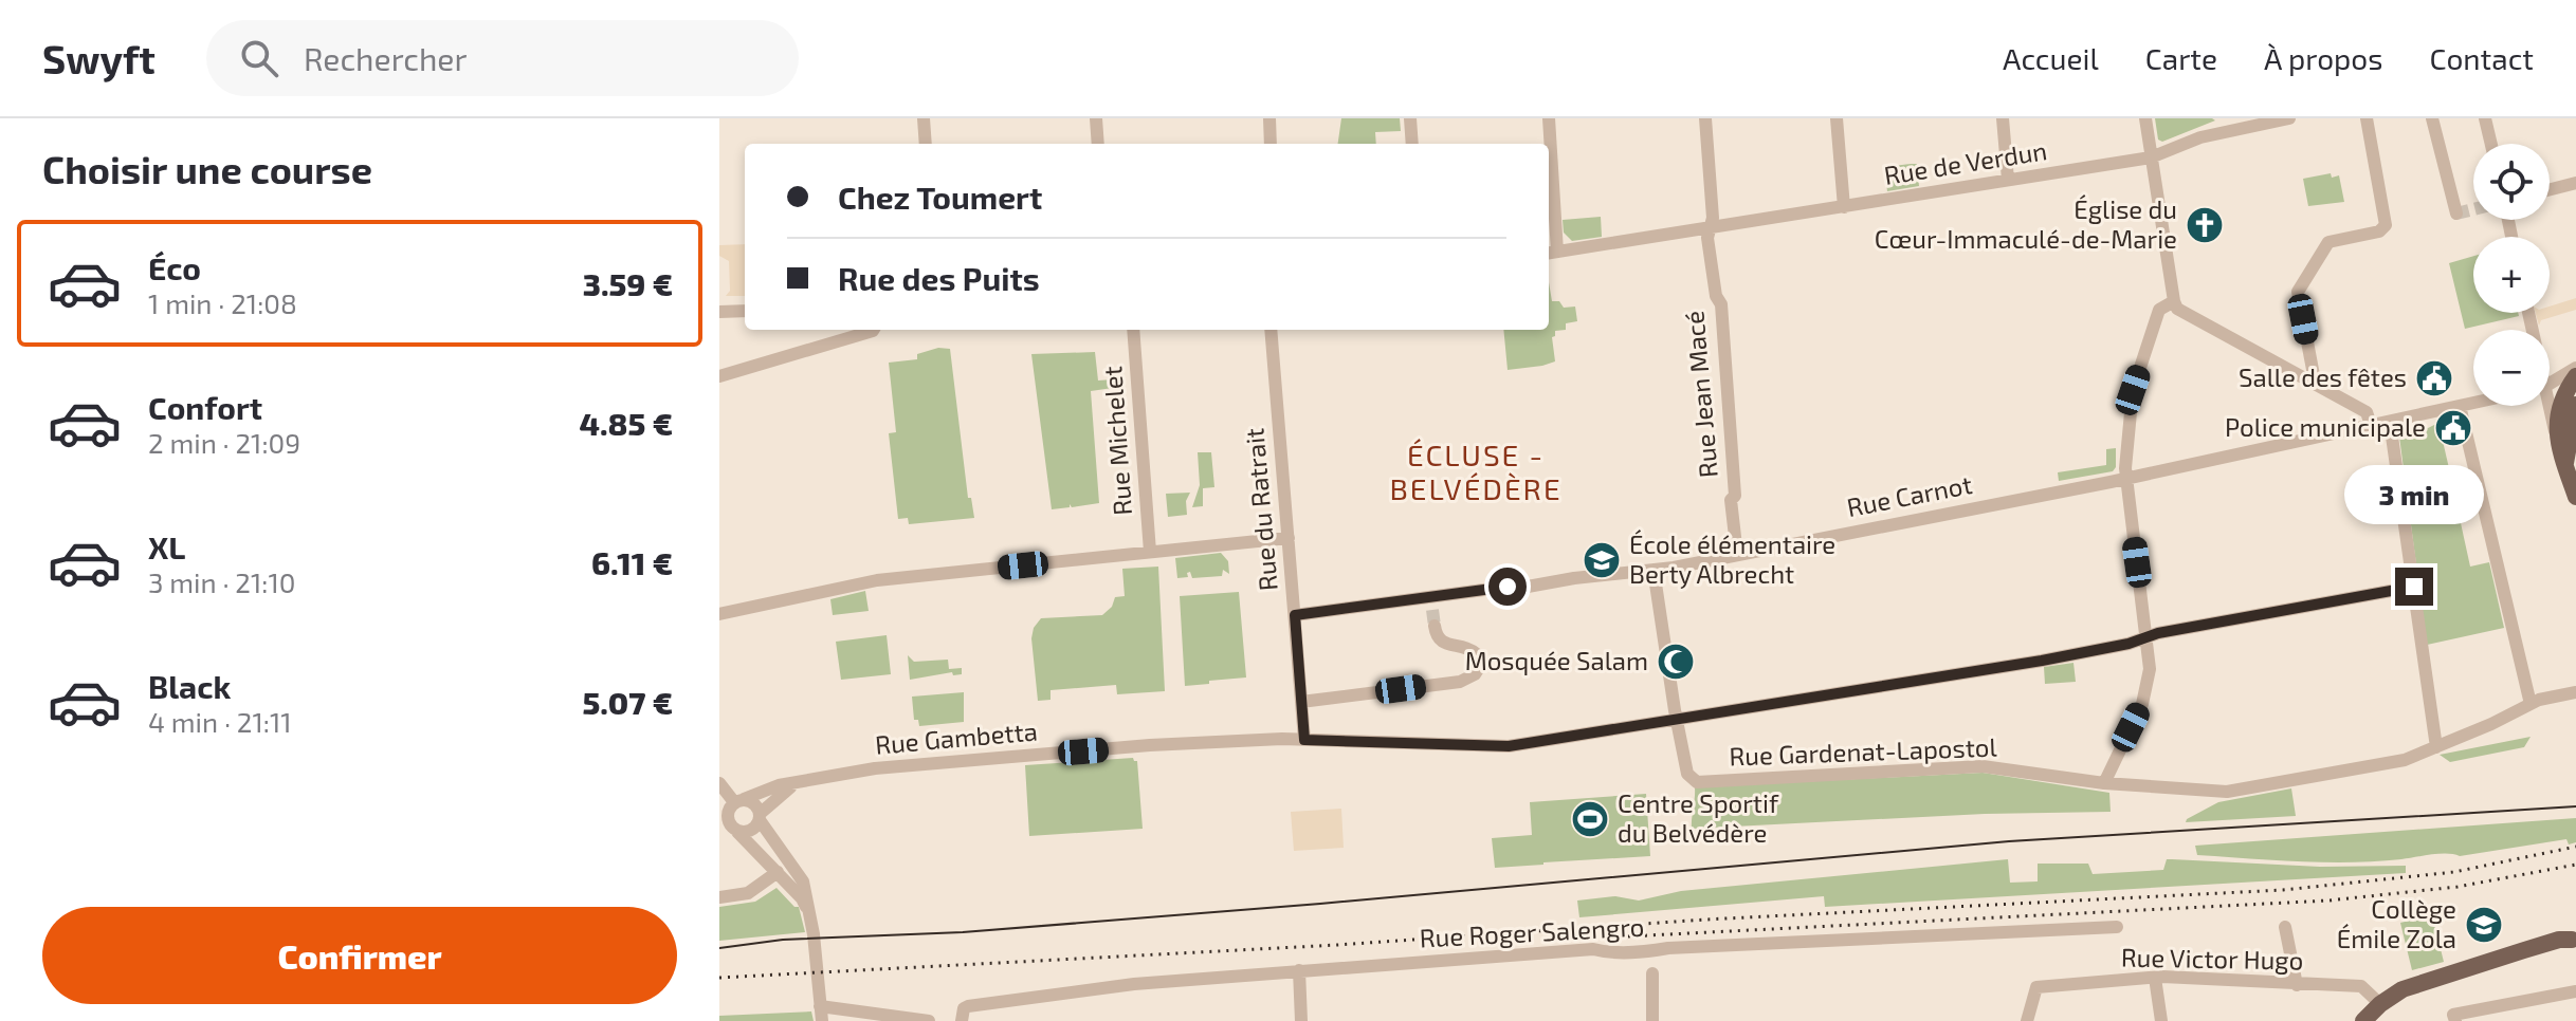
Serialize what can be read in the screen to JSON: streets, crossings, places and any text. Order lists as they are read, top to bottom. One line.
{"streets":{"street":["Rue de Verdun","Rue Jean Macé","Rue Michelet","Rue Carnot","Rue du Ratrait","Rue Gambetta","Rue Gardenat-Lapostol","Rue Roger Salengro","Rue Victor Hugo"]},"crossings":[["Rue de Verdun","Rue Jean Macé"],["Rue Jean Macé","Rue Carnot"],["Rue Carnot","Rue du Ratrait"],["Rue du Ratrait","Rue Gambetta"],["Rue Gambetta","Rue Gardenat-Lapostol"]],"districts":["ÉCLUSE - BELVÉDÈRE"],"places":{"church":["Église du Cœur-Immaculé-de-Marie"],"public building":["Salle des fêtes","Police municipale"],"school or university":["École élémentaire Berty Albrecht","Collège Émile Zola"],"mosque":["Mosquée Salam"],"sports":["Centre Sportif du Belvédère"]},"page":{"header":"Swyft","search":"Rechercher","nav":["Accueil","Carte","À propos","Contact"],"heading":"Choisir une course","map_buttons":["+","−"],"banner":["Chez Toumert","Rue des Puits"],"list":[{"name":"Éco","note":"1 min · 21:08","value":"3.59 €"},{"name":"Confort","note":"2 min · 21:09","value":"4.85 €"},{"name":"XL","note":"3 min · 21:10","value":"6.11 €"},{"name":"Black","note":"4 min · 21:11","value":"5.07 €"}],"bubble":"3 min","buttons":"Confirmer"}}
